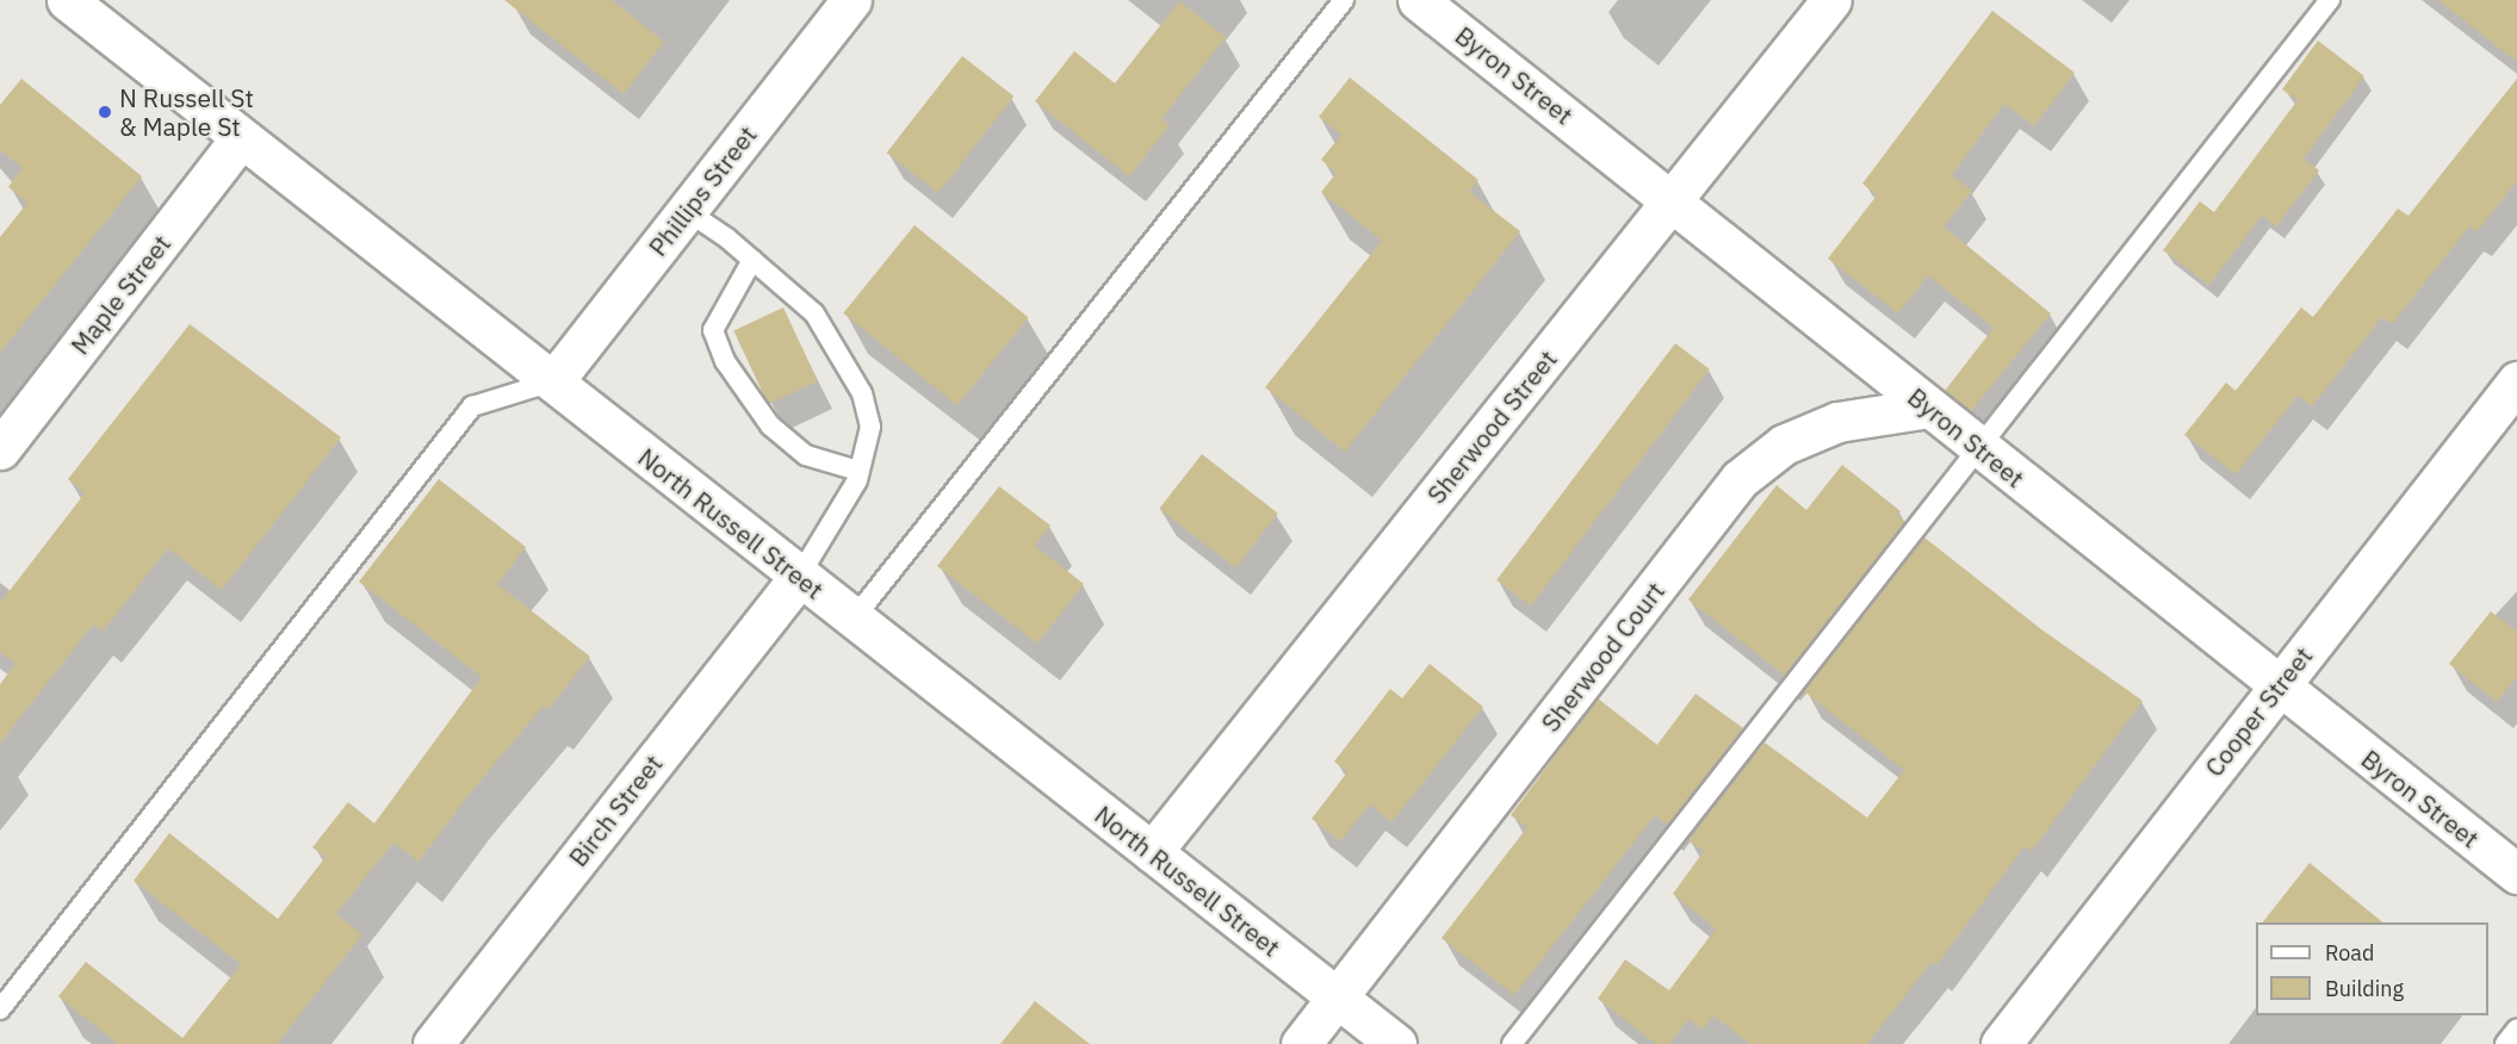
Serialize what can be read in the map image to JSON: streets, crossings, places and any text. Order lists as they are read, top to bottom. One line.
{"streets":{"street":["Byron Street","Phillips Street","Maple Street","Sherwood Street","North Russell Street","Sherwood Court","Cooper Street","Birch Street"]},"crossings":[["Byron Street","Sherwood Street"],["Byron Street","Sherwood Court"],["Byron Street","Cooper Street"],["Phillips Street","North Russell Street"],["Maple Street","North Russell Street"],["Sherwood Street","North Russell Street"],["North Russell Street","Sherwood Court"],["North Russell Street","Birch Street"]],"places":["N Russell St & Maple St"],"legend":["Road","Building"]}
